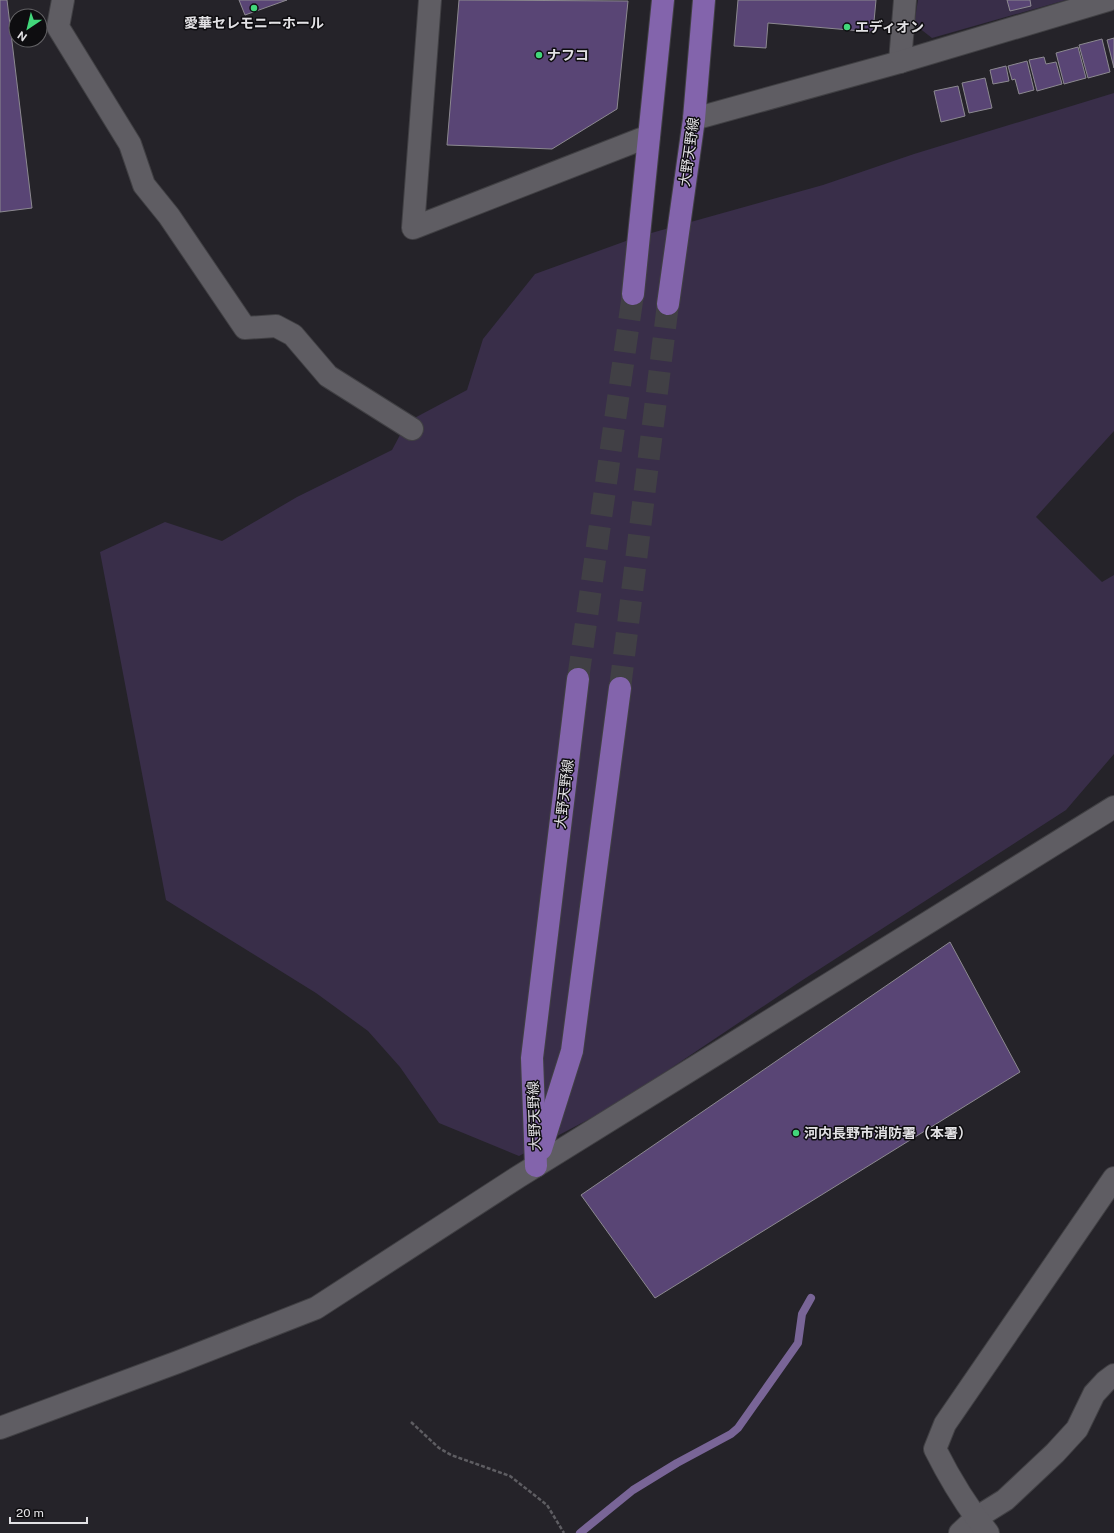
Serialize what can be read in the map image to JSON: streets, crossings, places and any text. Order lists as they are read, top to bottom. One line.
{"streets":{"main road":["大野天野線"]},"places":["愛華セレモニーホール","エディオン","ナフコ","河内長野市消防署（本署）"],"scale_bar":"20 m","north":"bottom left"}
